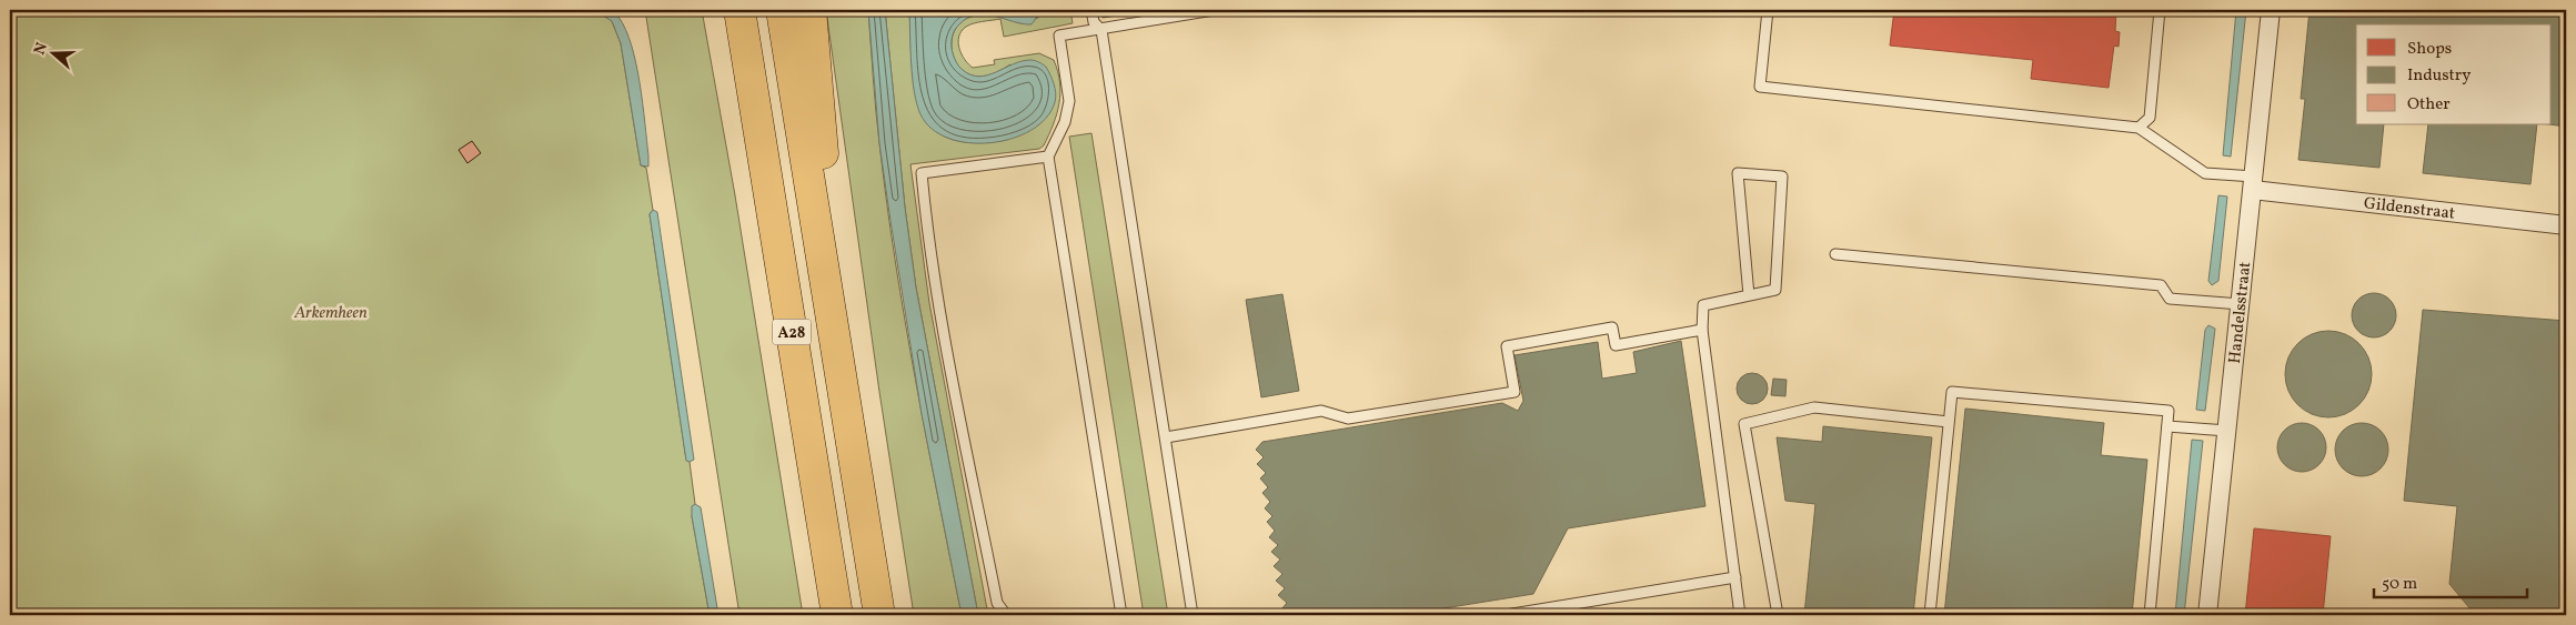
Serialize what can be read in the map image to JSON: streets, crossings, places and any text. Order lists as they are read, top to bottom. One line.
{"streets":{"highway":["A28"],"street":["Gildenstraat","Handelsstraat"]},"crossings":[["Gildenstraat","Handelsstraat"]],"parks":["Arkemheen"],"legend":["Shops","Industry","Other"],"scale_bar":"50 m","north":"left"}
